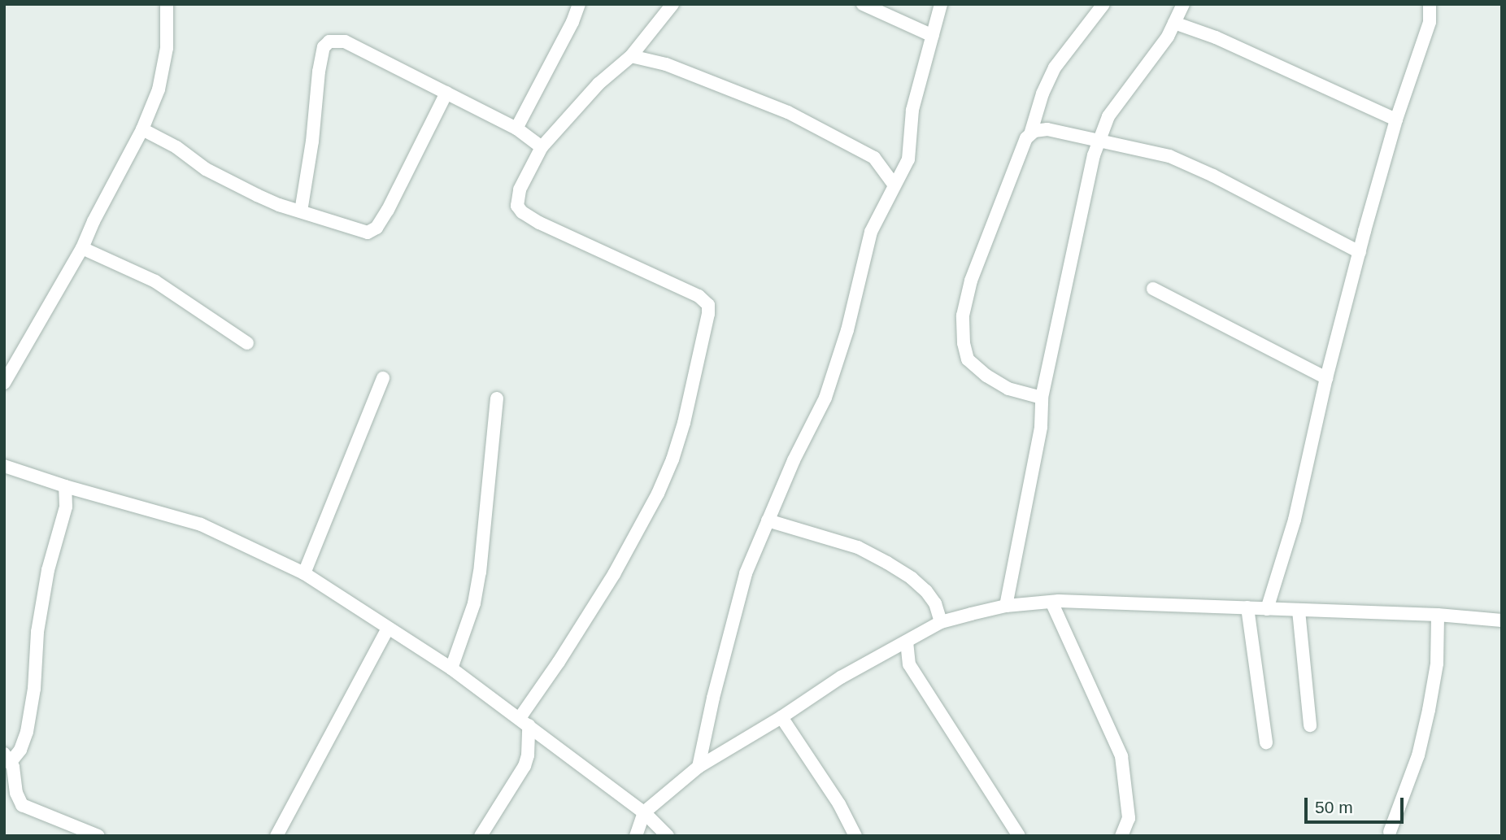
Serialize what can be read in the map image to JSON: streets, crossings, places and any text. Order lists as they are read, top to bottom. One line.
{"scale_bar":"50 m"}
